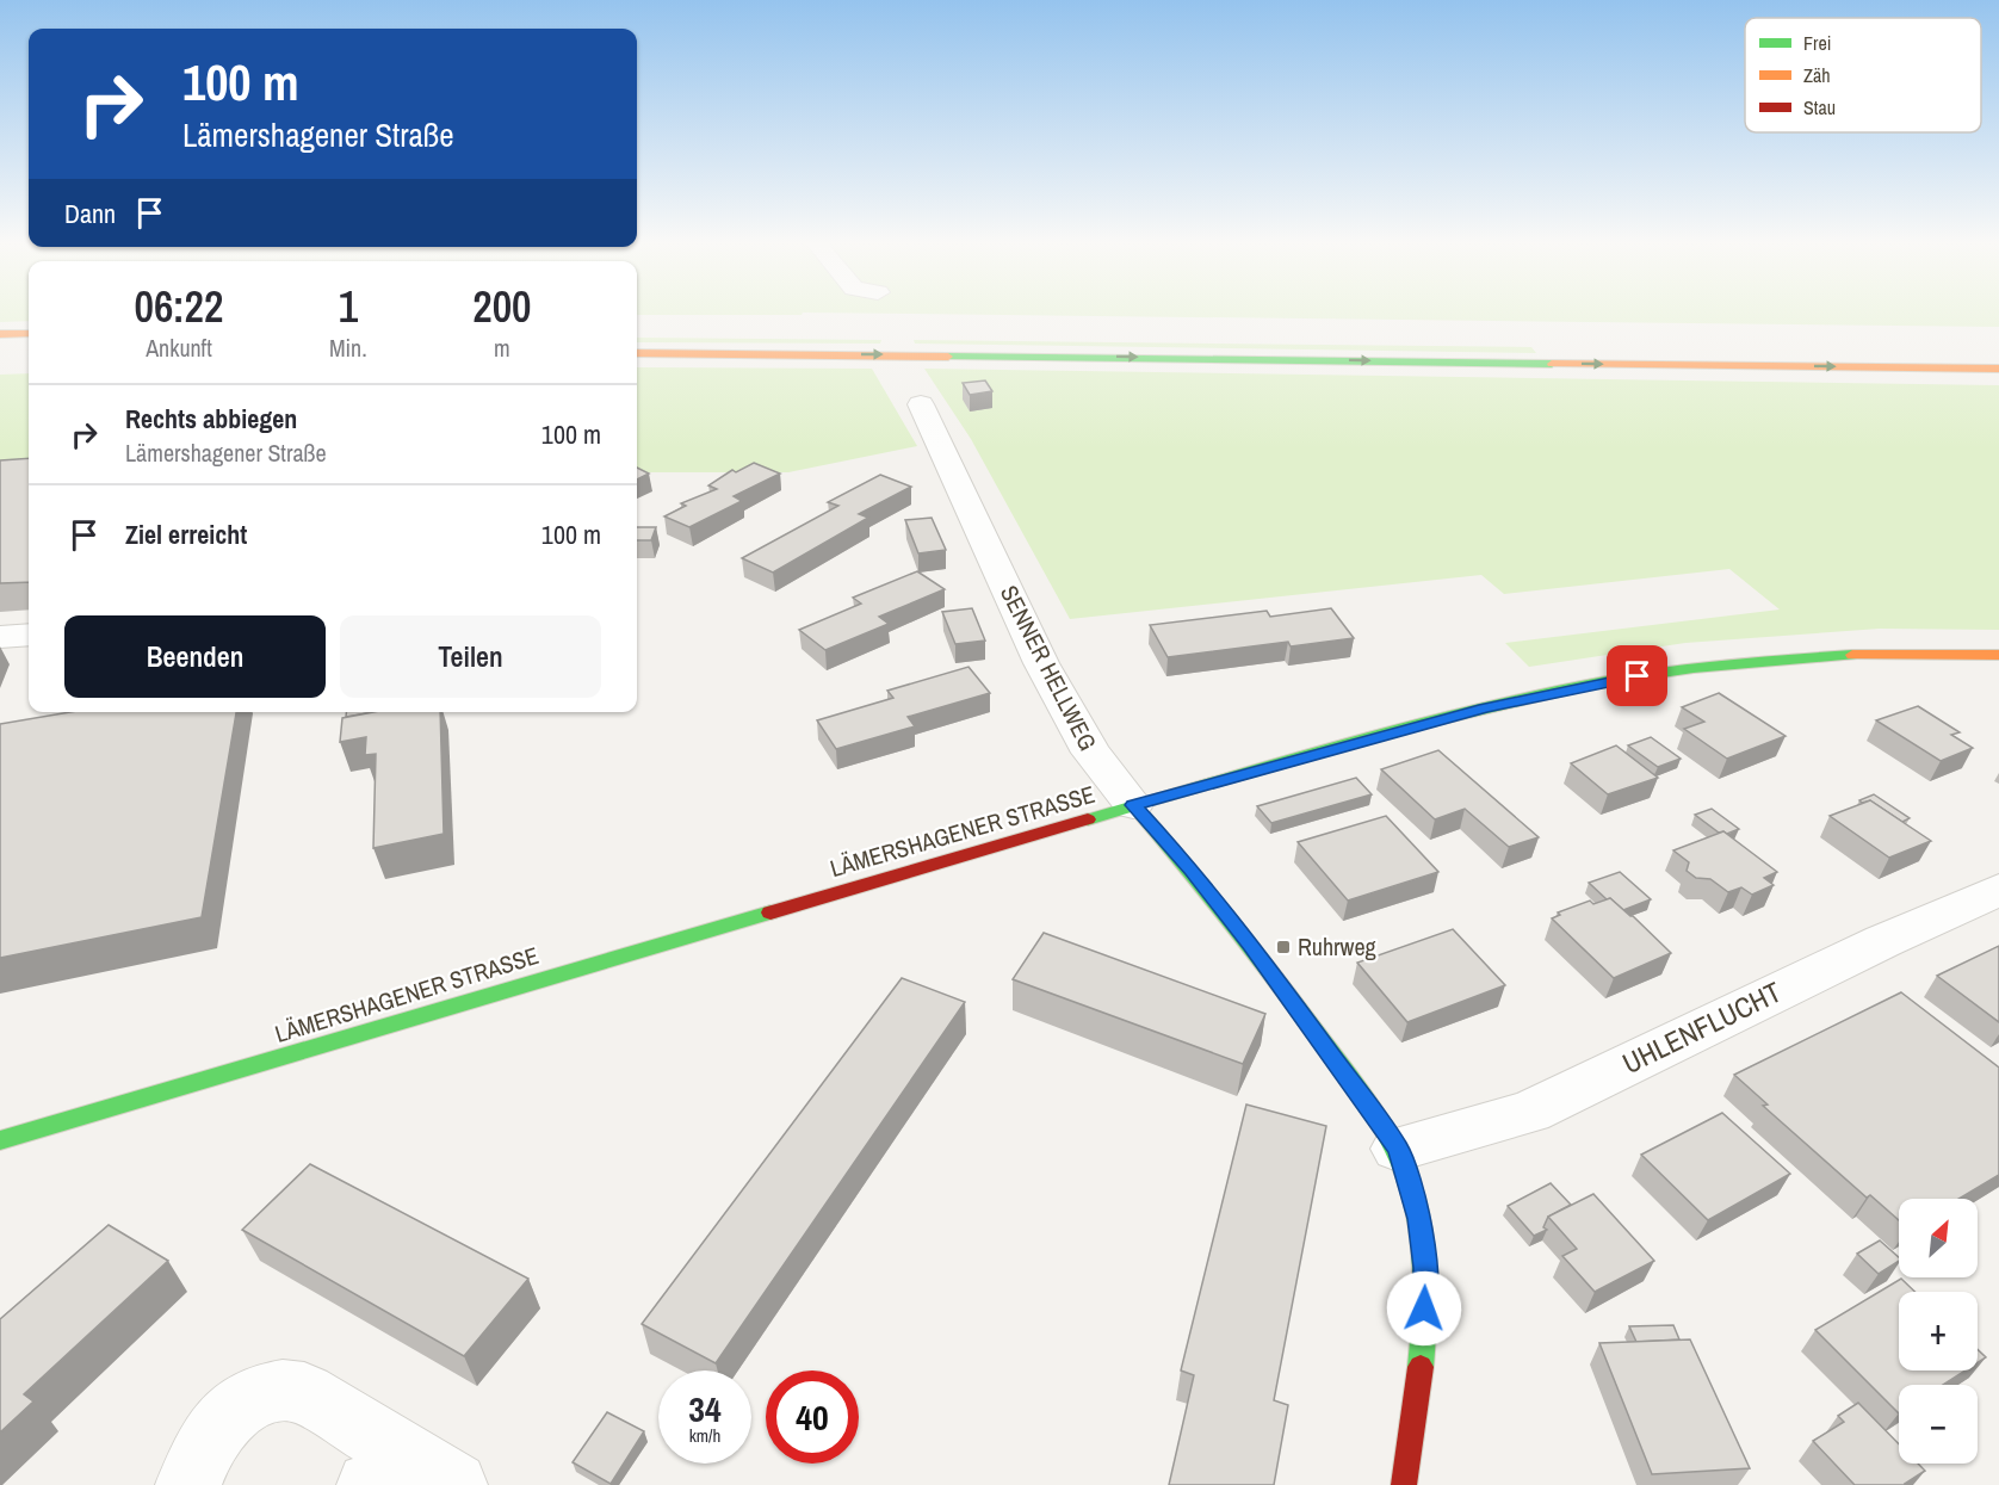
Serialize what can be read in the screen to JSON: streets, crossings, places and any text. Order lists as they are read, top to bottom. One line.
{"streets":{"main road":["SENNER HELLWEG","LÄMERSHAGENER STRASSE"],"street":["UHLENFLUCHT"]},"crossings":[["SENNER HELLWEG","LÄMERSHAGENER STRASSE"],["SENNER HELLWEG","UHLENFLUCHT"]],"places":{"transit":["Ruhrweg"]},"legend":["Frei","Zäh","Stau"],"north":"top right","page":{"turn":["100 m","Lämershagener Straße"],"then":"Dann","eta":["06:22","Ankunft","1","Min.","200","m"],"list":[{"name":"Rechts abbiegen","note":"Lämershagener Straße","value":"100 m"},{"name":"Ziel erreicht","value":"100 m"}],"buttons":["Beenden","Teilen"],"map_buttons":["+","−"],"speed":"34 km/h","limit":"40"}}
